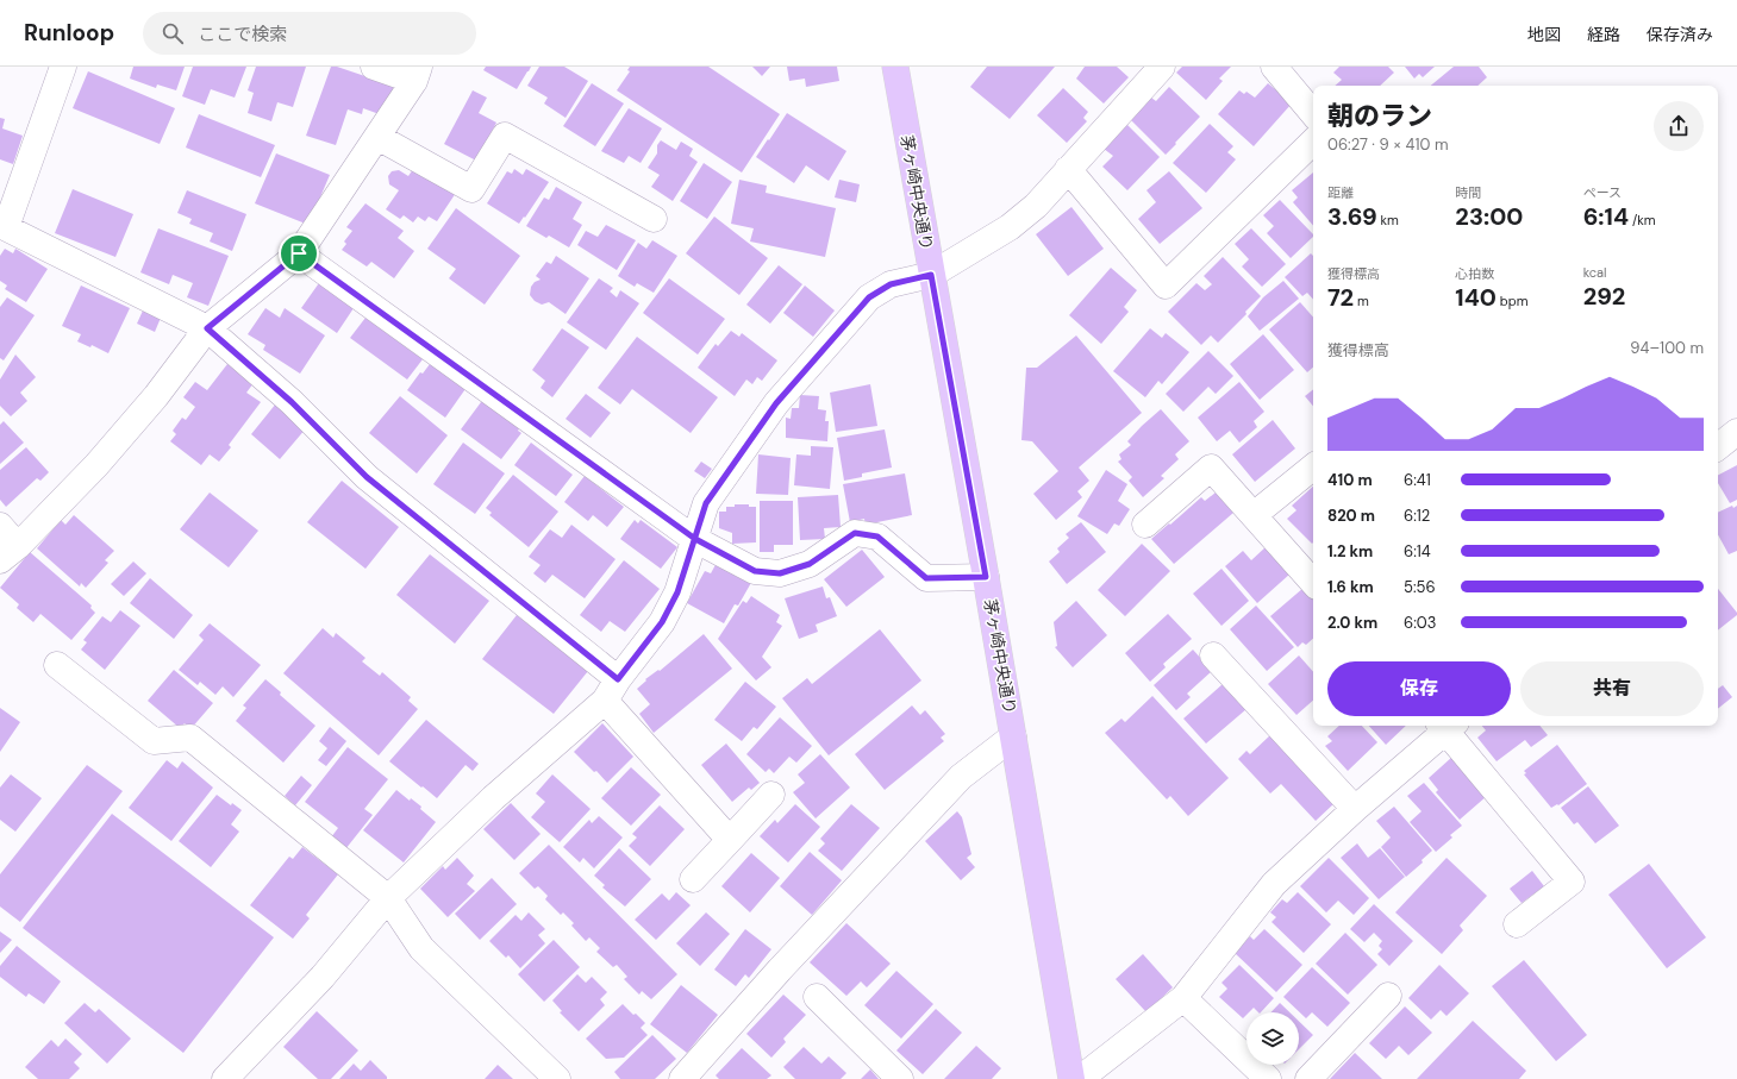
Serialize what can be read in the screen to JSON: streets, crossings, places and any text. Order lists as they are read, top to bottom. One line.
{"streets":{"main road":["茅ヶ崎中央通り"]},"page":{"header":"Runloop","search":"ここで検索","nav":["地図","経路","保存済み"],"heading":["朝のラン","06:27 · 9 × 410 m"],"stats":[["距離","3.69 km"],["時間","23:00"],["ペース","6:14 /km"],["獲得標高","72 m"],["心拍数","140 bpm"],["kcal","292"]],"chart":["獲得標高","94–100 m"],"list":[{"name":"410 m","note":"6:41"},{"name":"820 m","note":"6:12"},{"name":"1.2 km","note":"6:14"},{"name":"1.6 km","note":"5:56"},{"name":"2.0 km","note":"6:03"}],"buttons":["保存","共有"]}}
